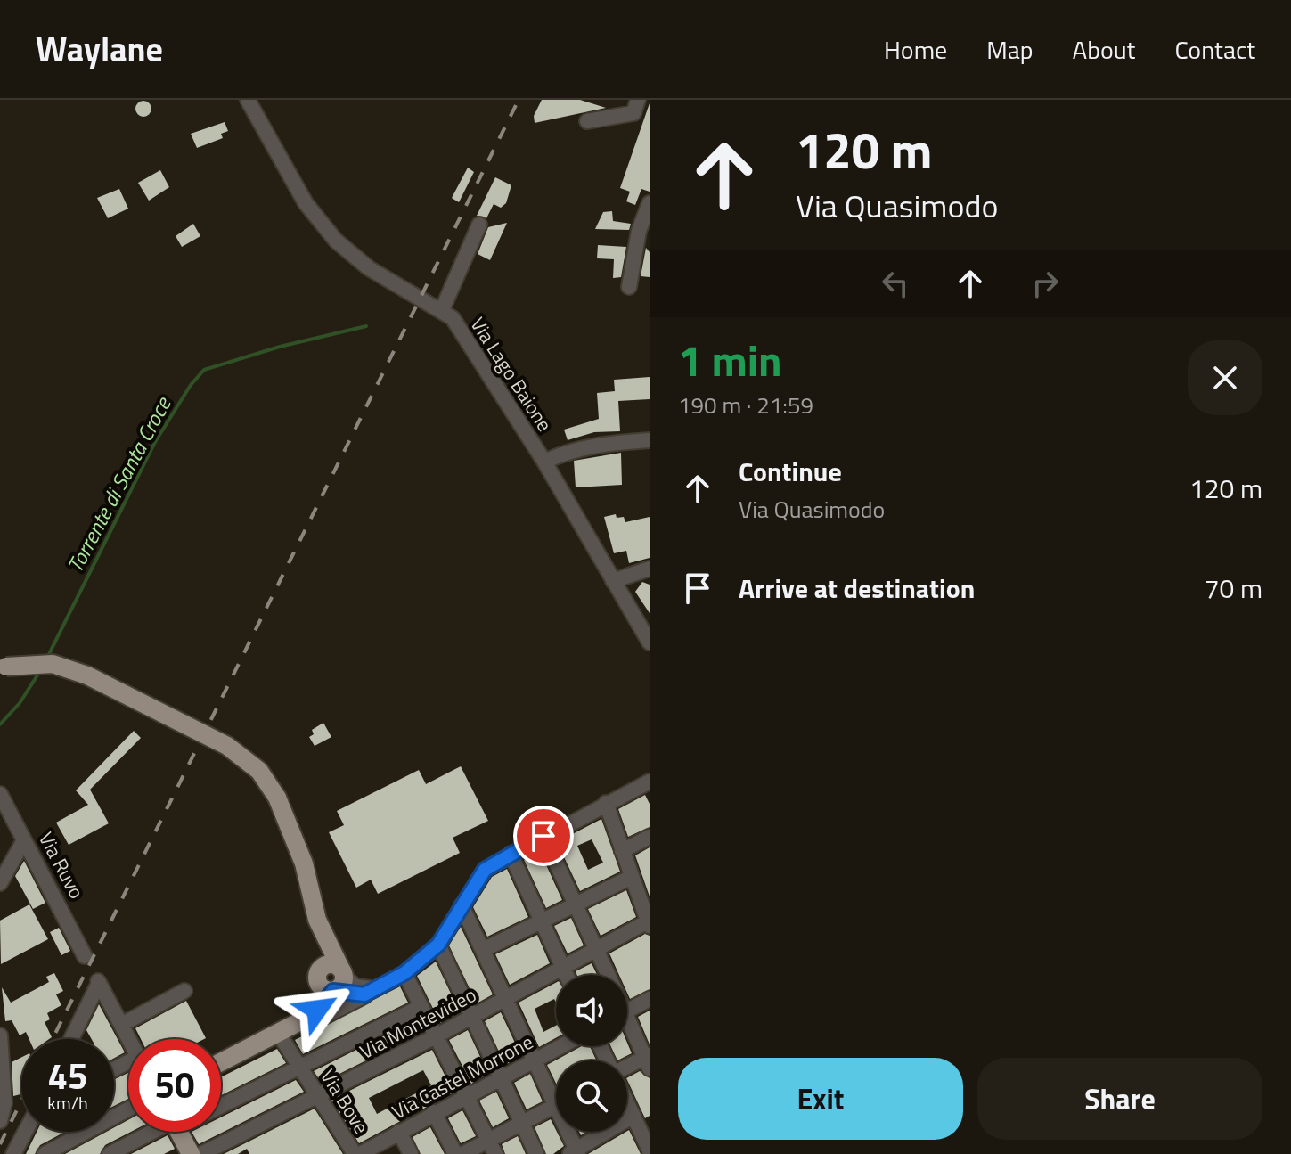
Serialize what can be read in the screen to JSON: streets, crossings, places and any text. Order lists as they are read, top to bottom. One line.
{"streets":{"street":["Via Lago Baione","Via Ruvo","Via Montevideo","Via Castel Morrone","Via Bove"]},"crossings":[["Via Montevideo","Via Bove"],["Via Castel Morrone","Via Bove"]],"water":["Torrente di Santa Croce"],"page":{"header":"Waylane","nav":["Home","Map","About","Contact"],"turn":["120 m","Via Quasimodo"],"heading":["1 min","190 m · 21:59"],"list":[{"name":"Continue","note":"Via Quasimodo","value":"120 m"},{"name":"Arrive at destination","value":"70 m"}],"speed":"45 km/h","limit":"50","buttons":["Exit","Share"]}}
